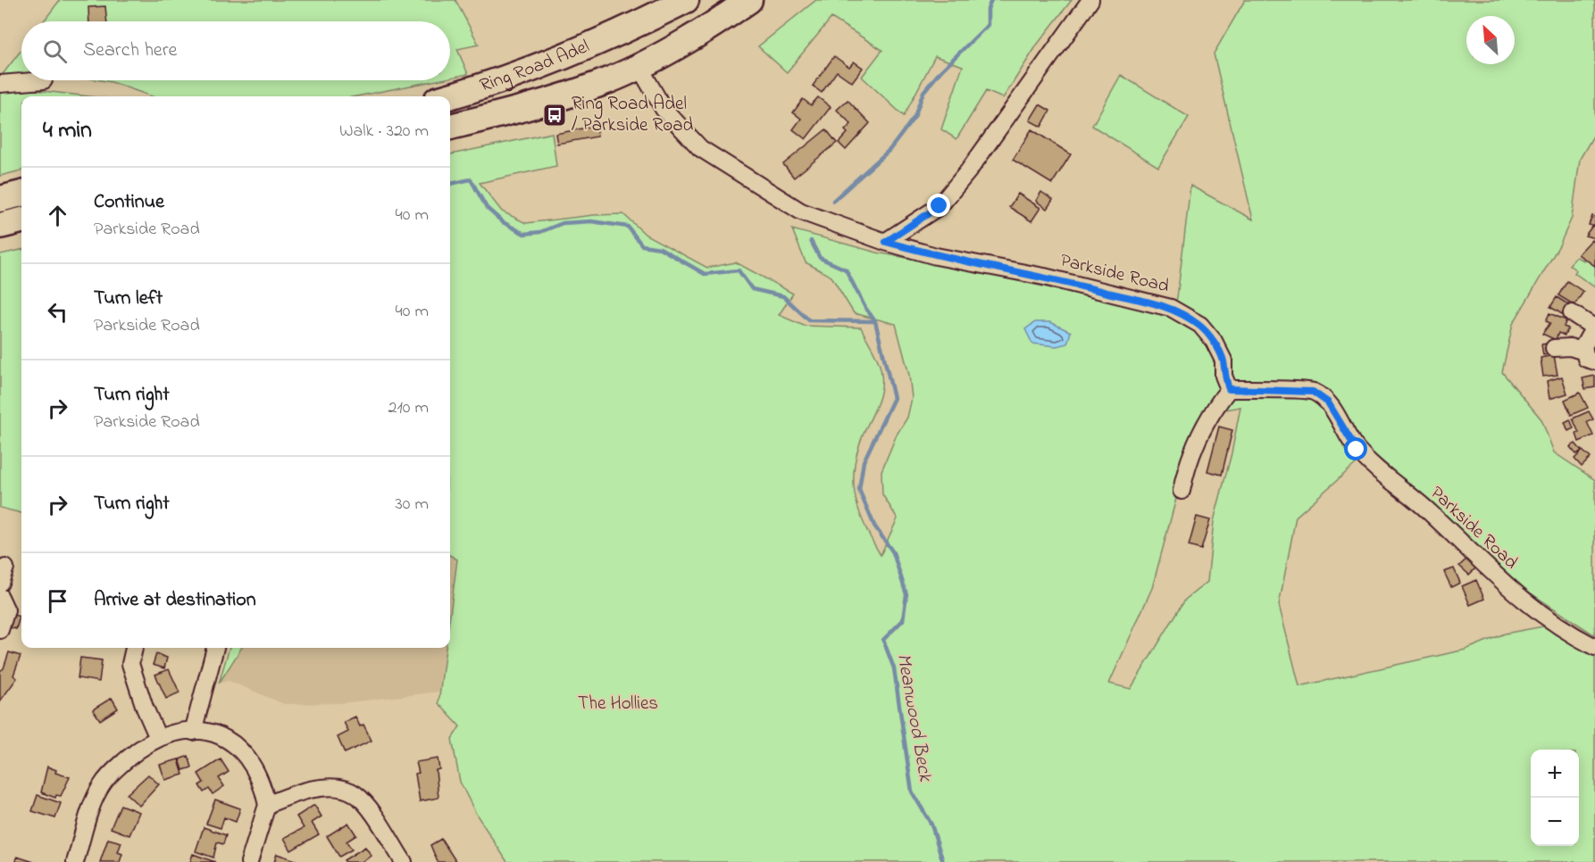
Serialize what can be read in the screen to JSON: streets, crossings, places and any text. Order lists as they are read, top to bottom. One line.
{"streets":{"highway":["Ring Road Adel"],"street":["Parkside Road"]},"crossings":[["Ring Road Adel","Parkside Road"]],"water":["Meanwood Beck"],"parks":["The Hollies"],"places":{"bus stop":["Ring Road Adel / Parkside Road"]},"north":"top left","page":{"search":"Search here","heading":["4 min","Walk · 320 m"],"list":[["Continue","Parkside Road","40 m"],["Turn left","Parkside Road","40 m"],["Turn right","Parkside Road","210 m"],["Turn right","30 m"],"Arrive at destination"],"map_buttons":["+","−"]}}
